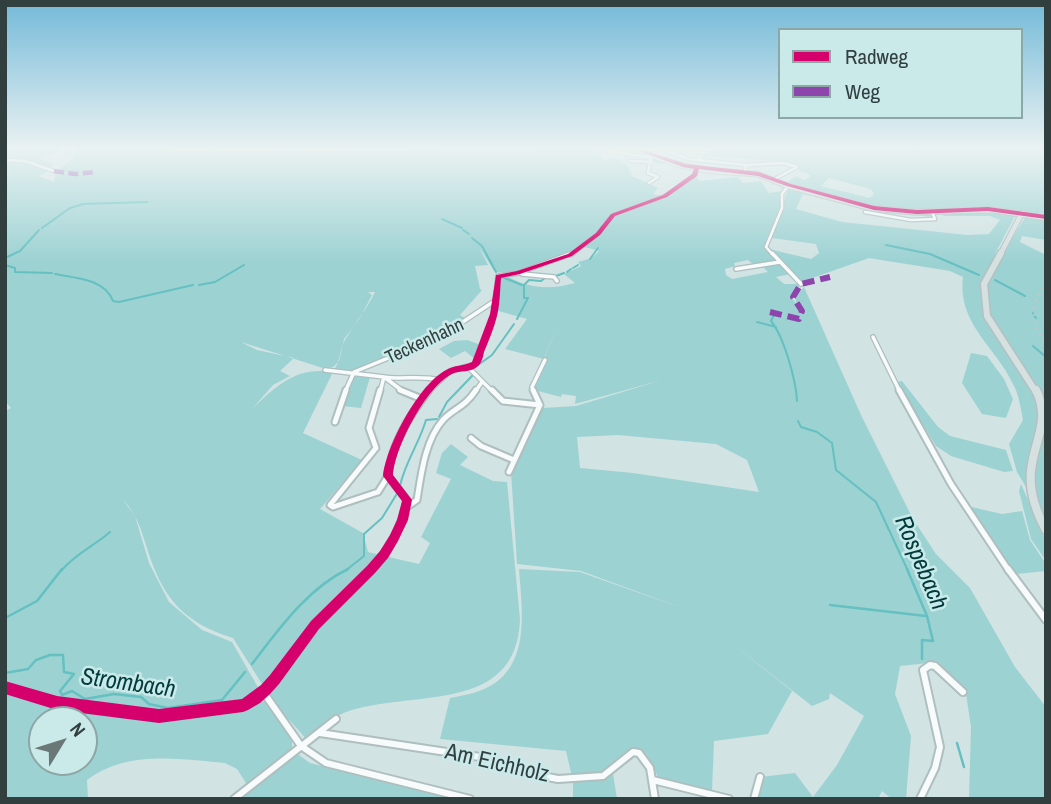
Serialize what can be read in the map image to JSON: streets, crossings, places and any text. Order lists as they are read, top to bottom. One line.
{"streets":{"street":["Teckenhahn","Am Eichholz"]},"water":["Rospebach","Strombach"],"legend":["Radweg","Weg"],"north":"top right"}
